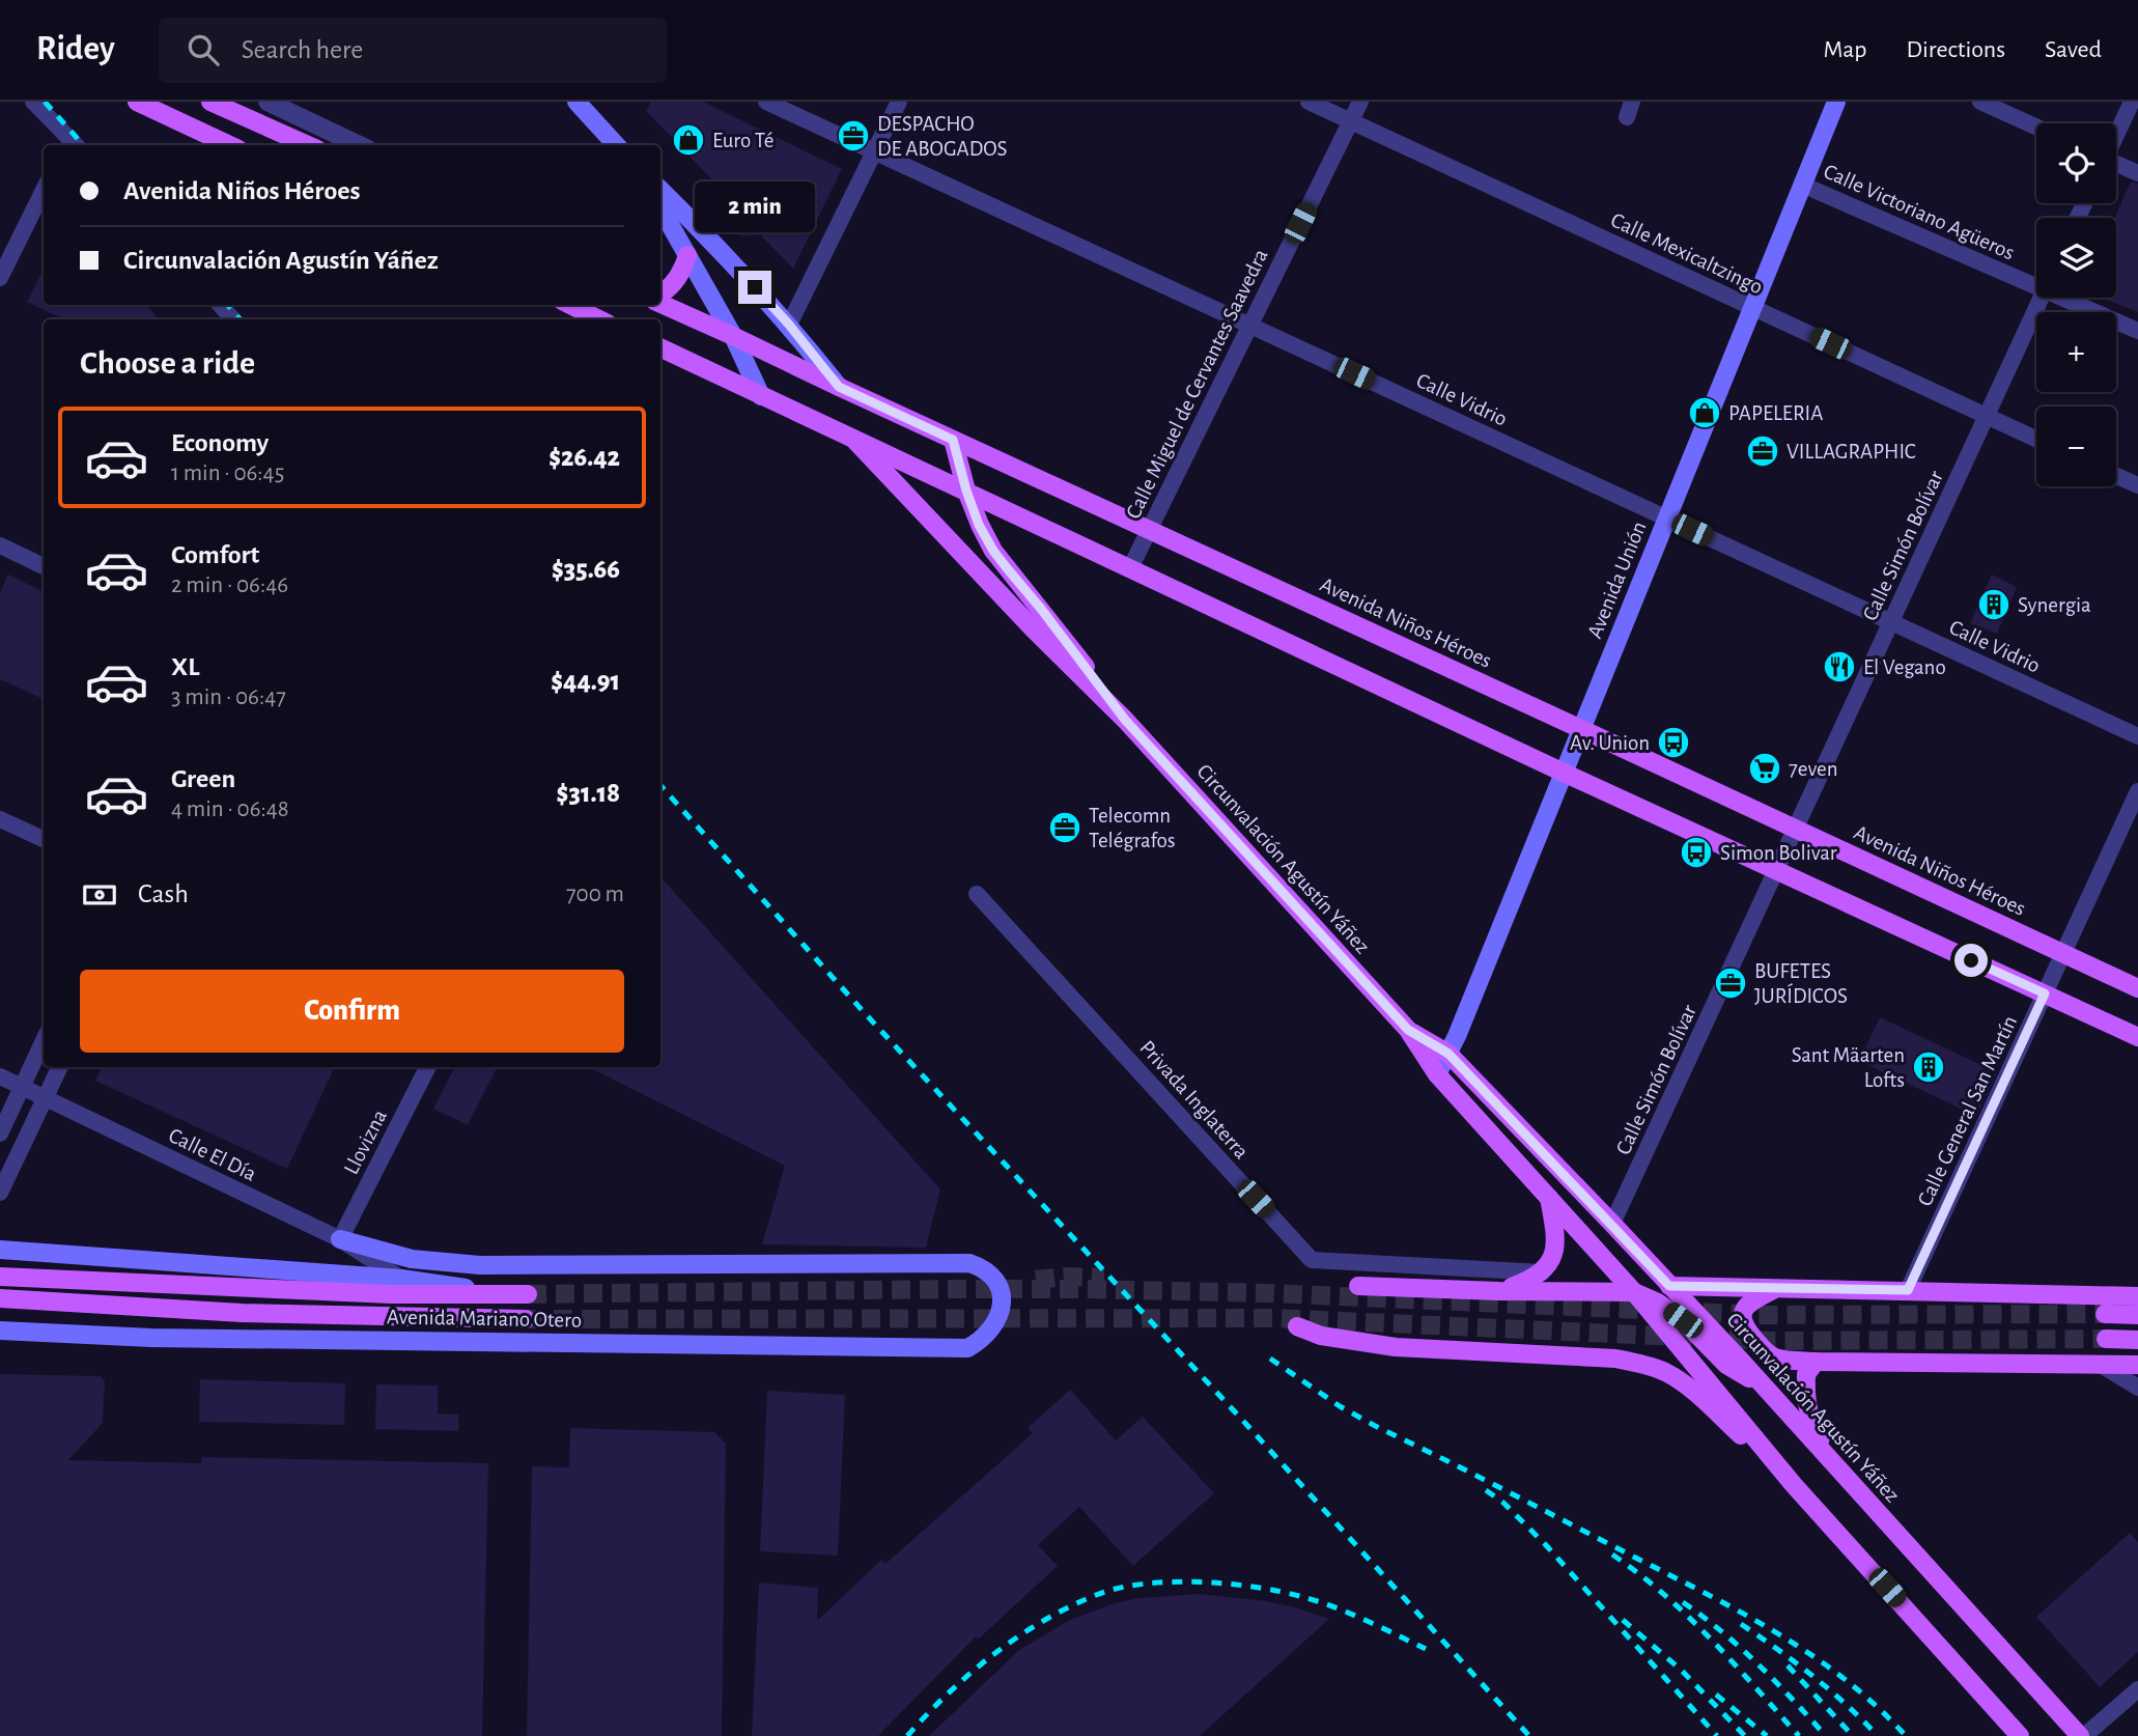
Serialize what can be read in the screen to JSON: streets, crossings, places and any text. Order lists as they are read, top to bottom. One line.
{"streets":{"main road":["Avenida Unión","Avenida Niños Héroes","Circunvalación Agustín Yáñez","Avenida Mariano Otero"],"street":["Calle Victoriano Agüeros","Calle Mexicaltzingo","Calle Miguel de Cervantes Saavedra","Calle Vidrio","Calle Simón Bolívar","Privada Inglaterra","Calle General San Martín","Llovizna","Calle El Día"]},"crossings":[["Calle Victoriano Agüeros","Avenida Unión"],["Calle Mexicaltzingo","Calle Miguel de Cervantes Saavedra"],["Calle Mexicaltzingo","Calle Simón Bolívar"],["Calle Mexicaltzingo","Avenida Unión"],["Calle Miguel de Cervantes Saavedra","Calle Vidrio"],["Calle Miguel de Cervantes Saavedra","Avenida Niños Héroes"],["Calle Vidrio","Calle Simón Bolívar"],["Calle Vidrio","Avenida Unión"],["Calle Simón Bolívar","Avenida Niños Héroes"],["Calle Simón Bolívar","Circunvalación Agustín Yáñez"],["Avenida Unión","Avenida Niños Héroes"],["Avenida Unión","Circunvalación Agustín Yáñez"],["Avenida Niños Héroes","Circunvalación Agustín Yáñez"],["Avenida Niños Héroes","Calle General San Martín"],["Llovizna","Calle El Día"],["Llovizna","Avenida Mariano Otero"],["Calle El Día","Avenida Mariano Otero"]],"places":{"office":["DESPACHO DE ABOGADOS","VILLAGRAPHIC","Telecomn Telégrafos","BUFETES JURÍDICOS"],"shop":["Euro Té","PAPELERIA"],"building":["Synergia","Sant Mäarten Lofts"],"restaurant":["El Vegano"],"bus stop":["Av. Union","Simon Bolivar"],"supermarket":["7even"]},"page":{"header":"Ridey","search":"Search here","nav":["Map","Directions","Saved"],"map_buttons":["+","−"],"banner":["Avenida Niños Héroes","Circunvalación Agustín Yáñez"],"bubble":"2 min","heading":"Choose a ride","list":[{"name":"Economy","note":"1 min · 06:45","value":"$26.42"},{"name":"Comfort","note":"2 min · 06:46","value":"$35.66"},{"name":"XL","note":"3 min · 06:47","value":"$44.91"},{"name":"Green","note":"4 min · 06:48","value":"$31.18"}],"pay":["Cash","700 m"],"buttons":"Confirm"}}
